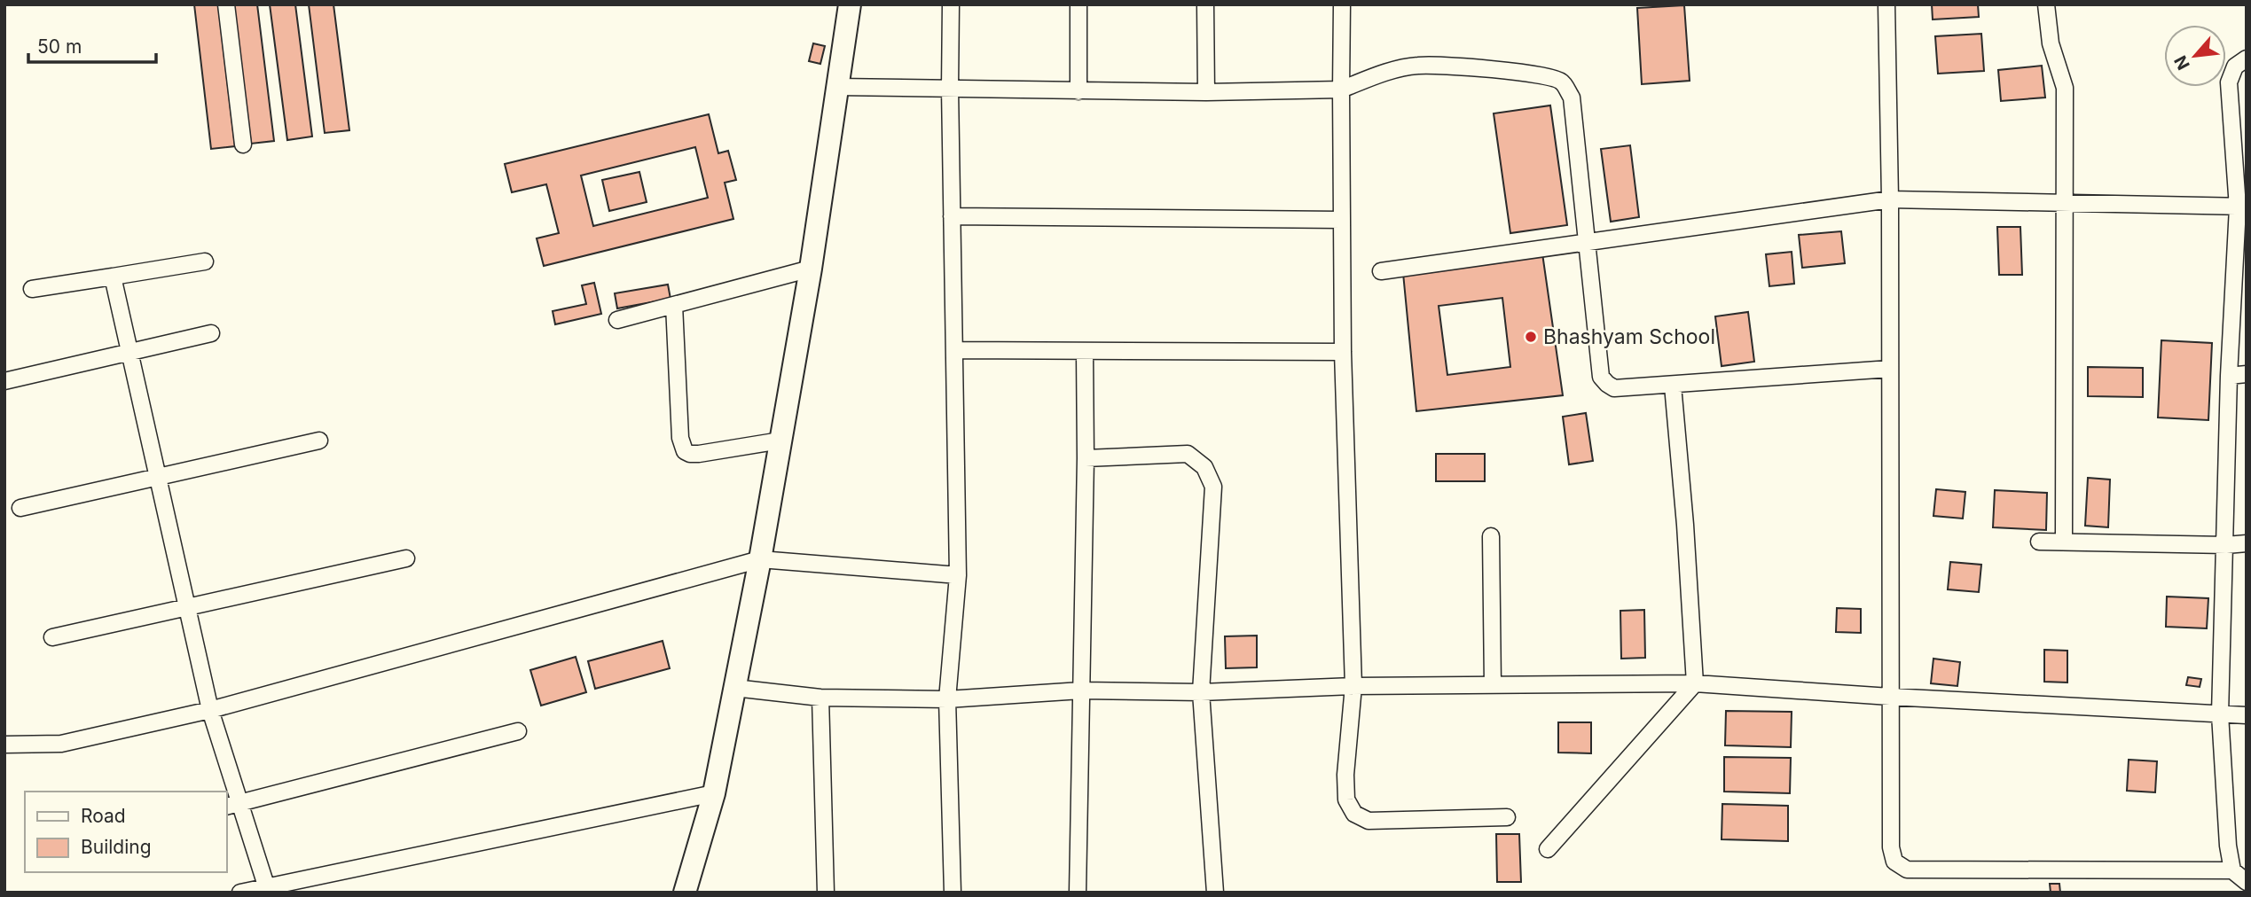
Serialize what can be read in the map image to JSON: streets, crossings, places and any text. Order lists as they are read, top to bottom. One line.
{"places":["Bhashyam School"],"legend":["Road","Building"],"scale_bar":"50 m","north":"bottom left"}
